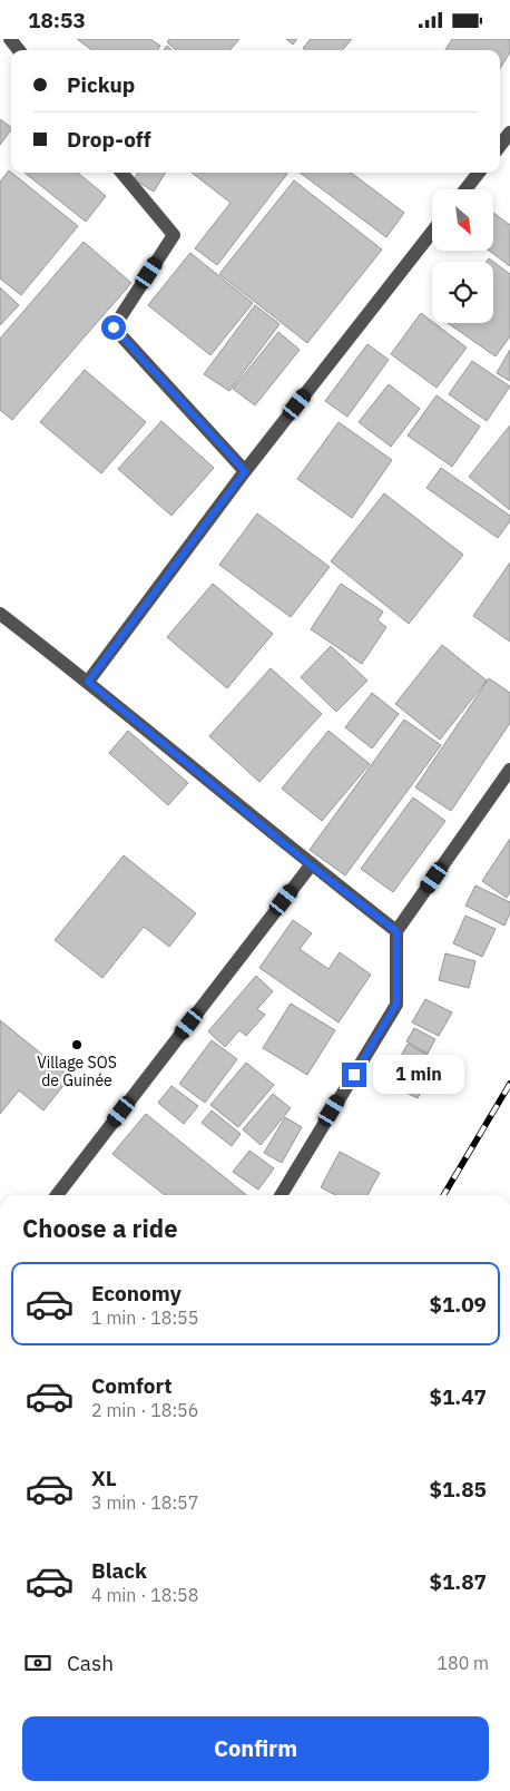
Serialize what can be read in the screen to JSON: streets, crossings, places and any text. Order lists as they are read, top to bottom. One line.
{"places":["Village SOS de Guinée"],"north":"bottom right","page":{"status":"18:53","banner":["Pickup","Drop-off"],"bubble":"1 min","heading":"Choose a ride","list":[{"name":"Economy","note":"1 min · 18:55","value":"$1.09"},{"name":"Comfort","note":"2 min · 18:56","value":"$1.47"},{"name":"XL","note":"3 min · 18:57","value":"$1.85"},{"name":"Black","note":"4 min · 18:58","value":"$1.87"}],"pay":["Cash","180 m"],"buttons":"Confirm"}}
